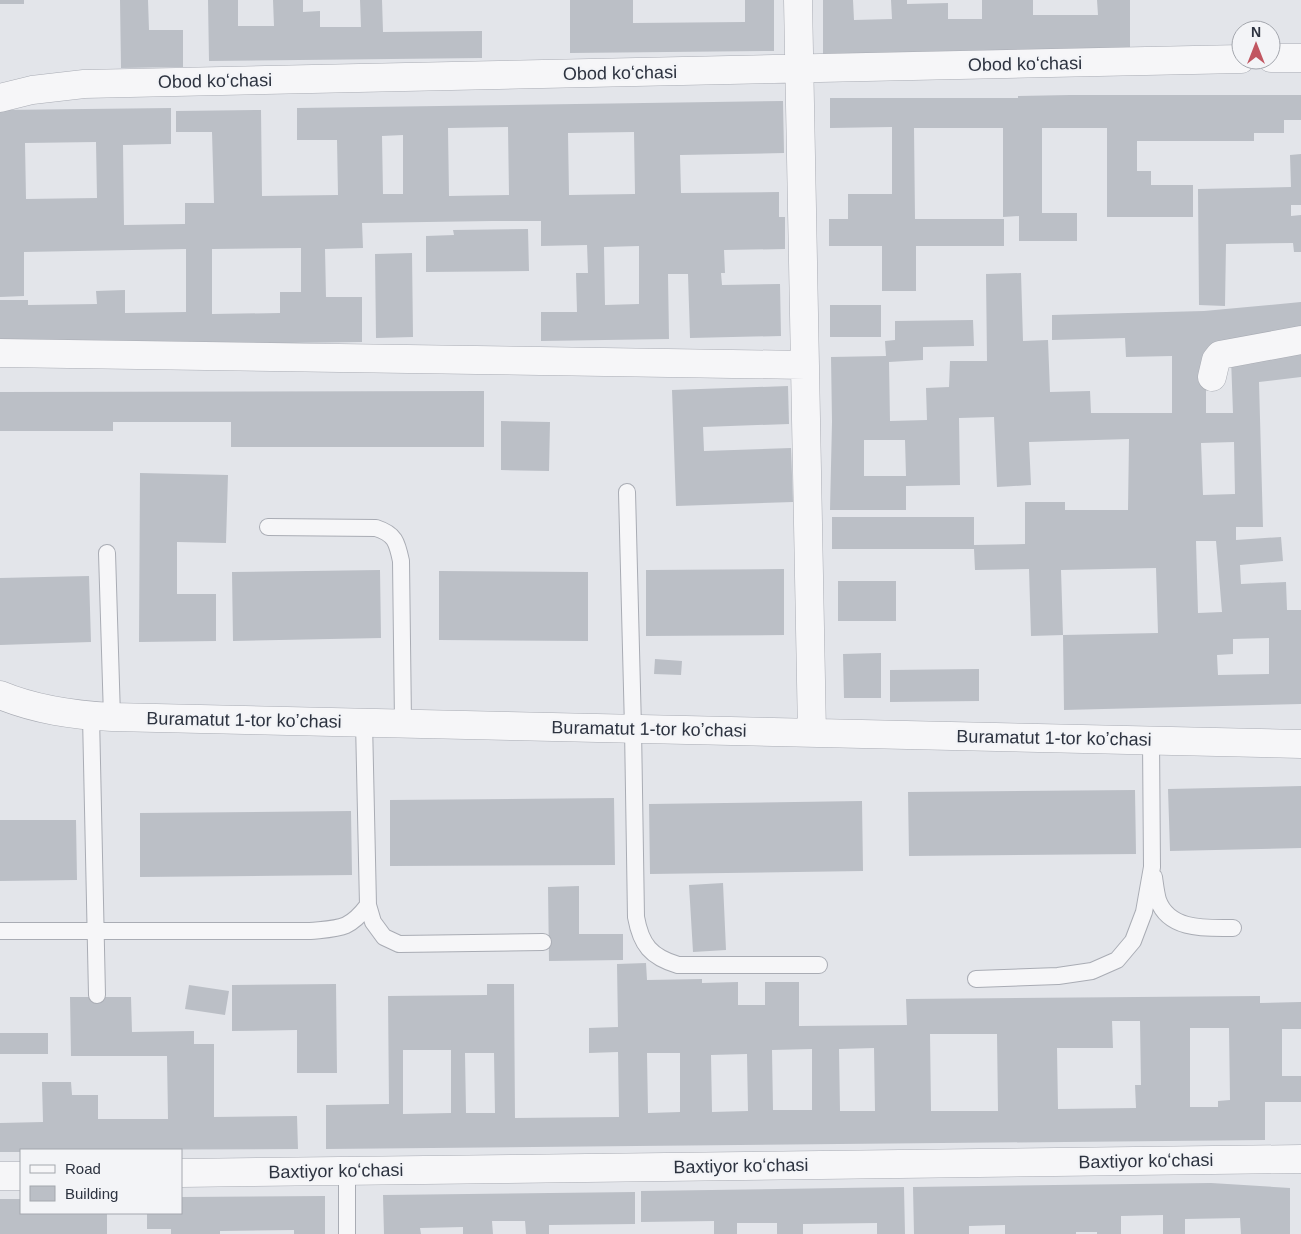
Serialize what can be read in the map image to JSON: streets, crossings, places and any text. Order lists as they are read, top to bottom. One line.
{"streets":{"street":["Obod koʻchasi","Buramatut 1-tor koʼchasi","Baxtiyor koʻchasi"]},"legend":["Road","Building"],"north":"top"}
